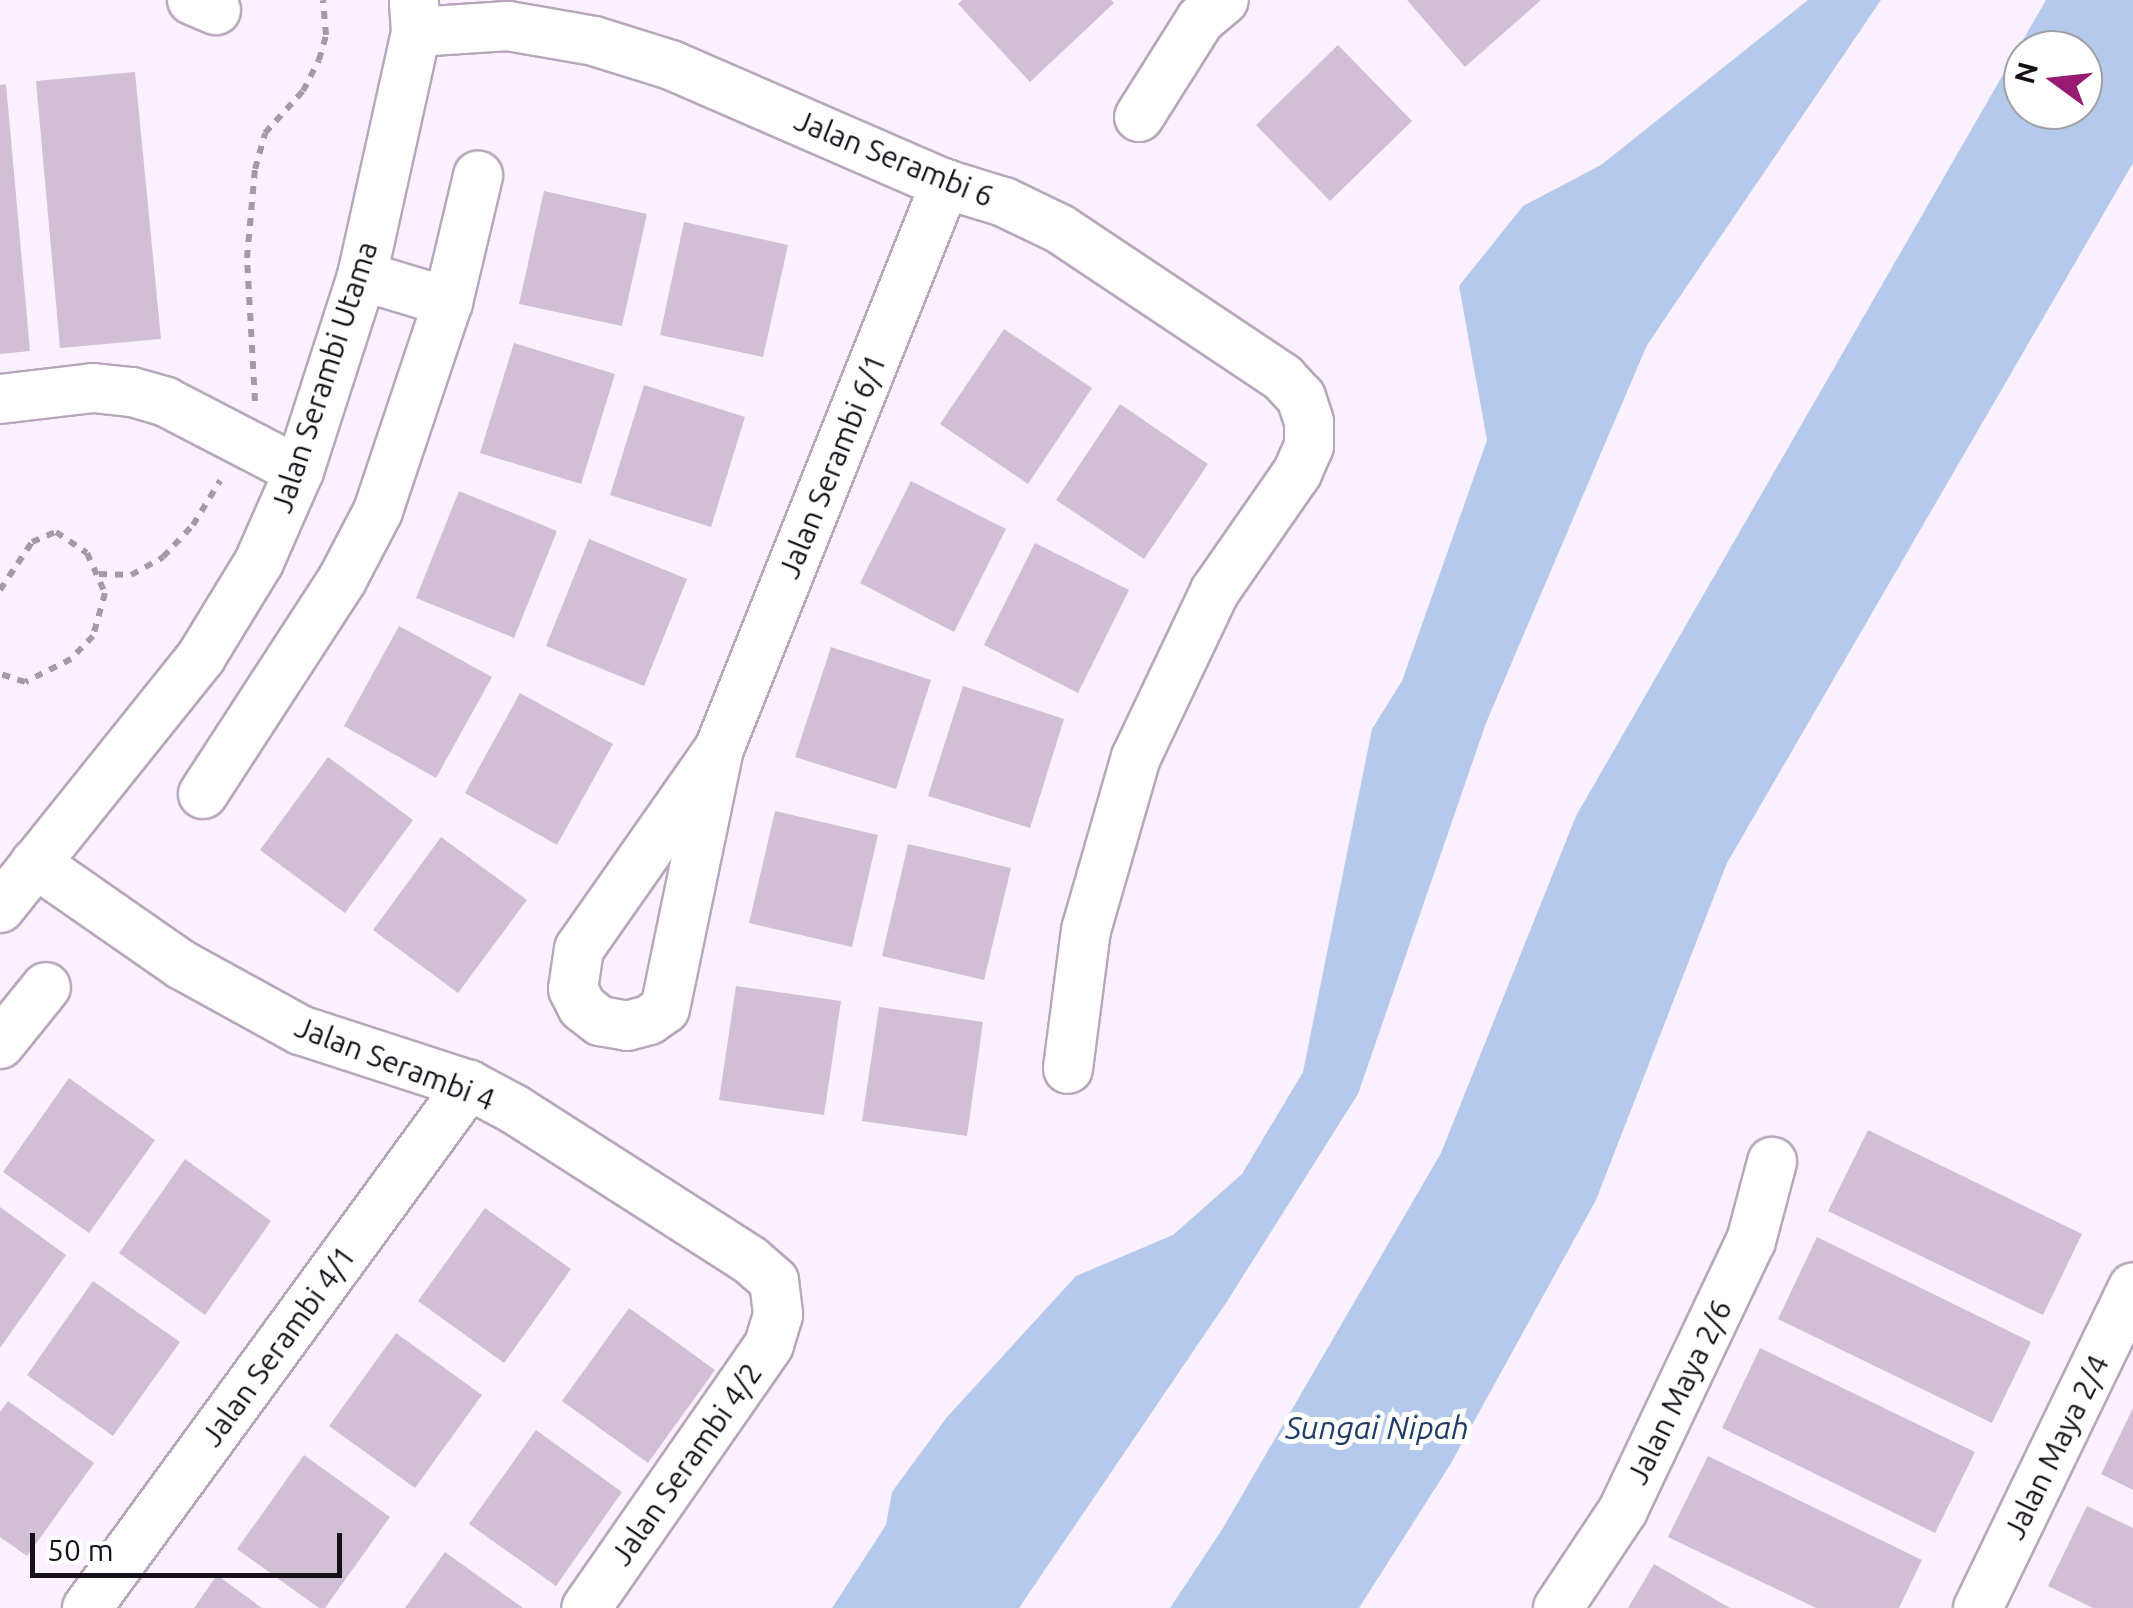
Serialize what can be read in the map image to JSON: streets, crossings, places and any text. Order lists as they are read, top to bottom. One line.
{"streets":{"street":["Jalan Serambi 6","Jalan Serambi Utama","Jalan Serambi 6/1","Jalan Serambi 4","Jalan Serambi 4/1","Jalan Maya 2/6","Jalan Maya 2/4","Jalan Serambi 4/2"]},"crossings":[["Jalan Serambi 6","Jalan Serambi Utama"],["Jalan Serambi 6","Jalan Serambi 6/1"],["Jalan Serambi Utama","Jalan Serambi 4"],["Jalan Serambi 4","Jalan Serambi 4/1"],["Jalan Serambi 4","Jalan Serambi 4/2"]],"water":["Sungai Nipah"],"scale_bar":"50 m","north":"left"}
